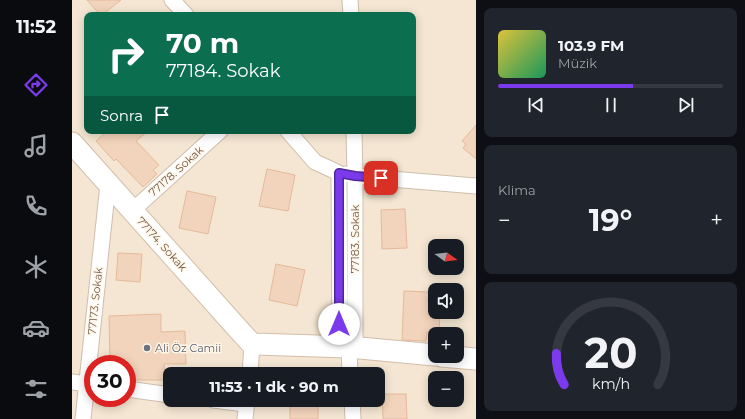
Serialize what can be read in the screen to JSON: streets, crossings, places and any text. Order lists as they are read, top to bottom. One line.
{"streets":{"main road":["77174. Sokak"],"street":["77178. Sokak","77183. Sokak","77173. Sokak"]},"crossings":[["77178. Sokak","77174. Sokak"],["77174. Sokak","77173. Sokak"]],"places":["Ali Öz Camii"],"north":"right","page":{"tabs":"11:52","turn":["70 m","77184. Sokak"],"song":["103.9 FM","Müzik"],"then":"Sonra","tile":"Klima","heat":["−","19°","+"],"map_buttons":["+","−"],"limit":"30","trip":"11:53 · 1 dk · 90 m","gauge":["20","km/h"]}}
